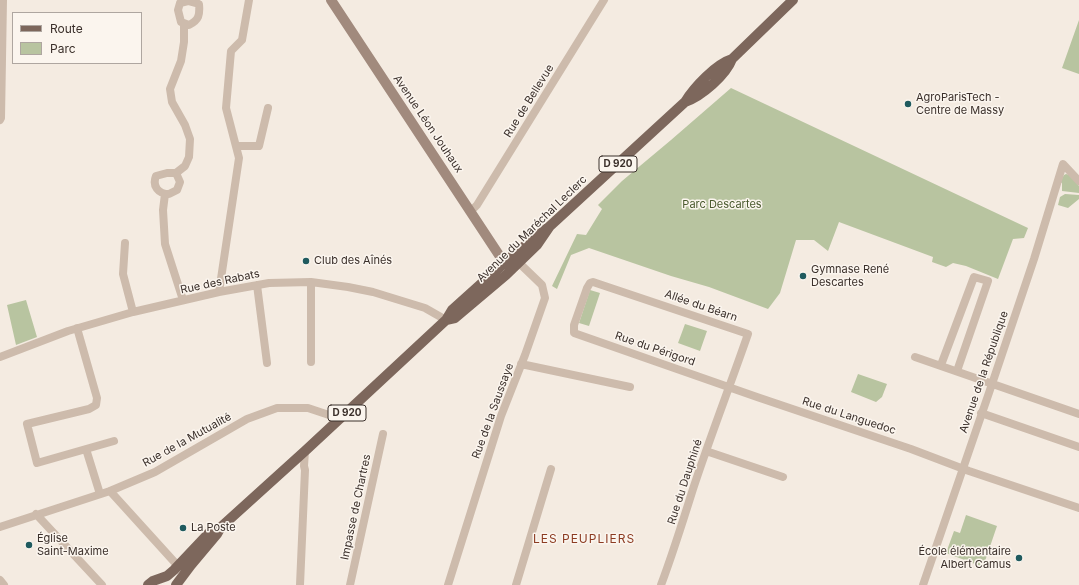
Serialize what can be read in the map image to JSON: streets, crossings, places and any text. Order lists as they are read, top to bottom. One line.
{"streets":{"main road":["D 920","Avenue du Maréchal Leclerc"],"street":["Rue de Bellevue","Avenue Léon Jouhaux","Rue des Rabats","Allée du Béarn","Rue du Périgord","Avenue de la République","Rue de la Saussaye","Rue du Languedoc","Rue de la Mutualité","Rue du Dauphiné","Impasse de Chartres"]},"crossings":[["Rue de Bellevue","Avenue Léon Jouhaux"],["Avenue Léon Jouhaux","D 920"],["Avenue Léon Jouhaux","Avenue du Maréchal Leclerc"],["Avenue Léon Jouhaux","Rue de la Saussaye"],["D 920","Avenue du Maréchal Leclerc"],["D 920","Rue des Rabats"],["D 920","Rue de la Saussaye"],["D 920","Rue de la Mutualité"],["Avenue du Maréchal Leclerc","Rue des Rabats"],["Avenue du Maréchal Leclerc","Rue de la Saussaye"],["Allée du Béarn","Rue du Périgord"],["Allée du Béarn","Rue du Languedoc"],["Allée du Béarn","Rue du Dauphiné"],["Rue du Périgord","Rue du Languedoc"],["Rue du Périgord","Rue du Dauphiné"],["Avenue de la République","Rue du Languedoc"],["Rue du Languedoc","Rue du Dauphiné"]],"districts":["LES PEUPLIERS"],"parks":["Parc Descartes"],"places":["AgroParisTech - Centre de Massy","Club des Aînés","Gymnase René Descartes","La Poste","Église Saint-Maxime","École élémentaire Albert Camus"],"legend":["Route","Parc"]}
